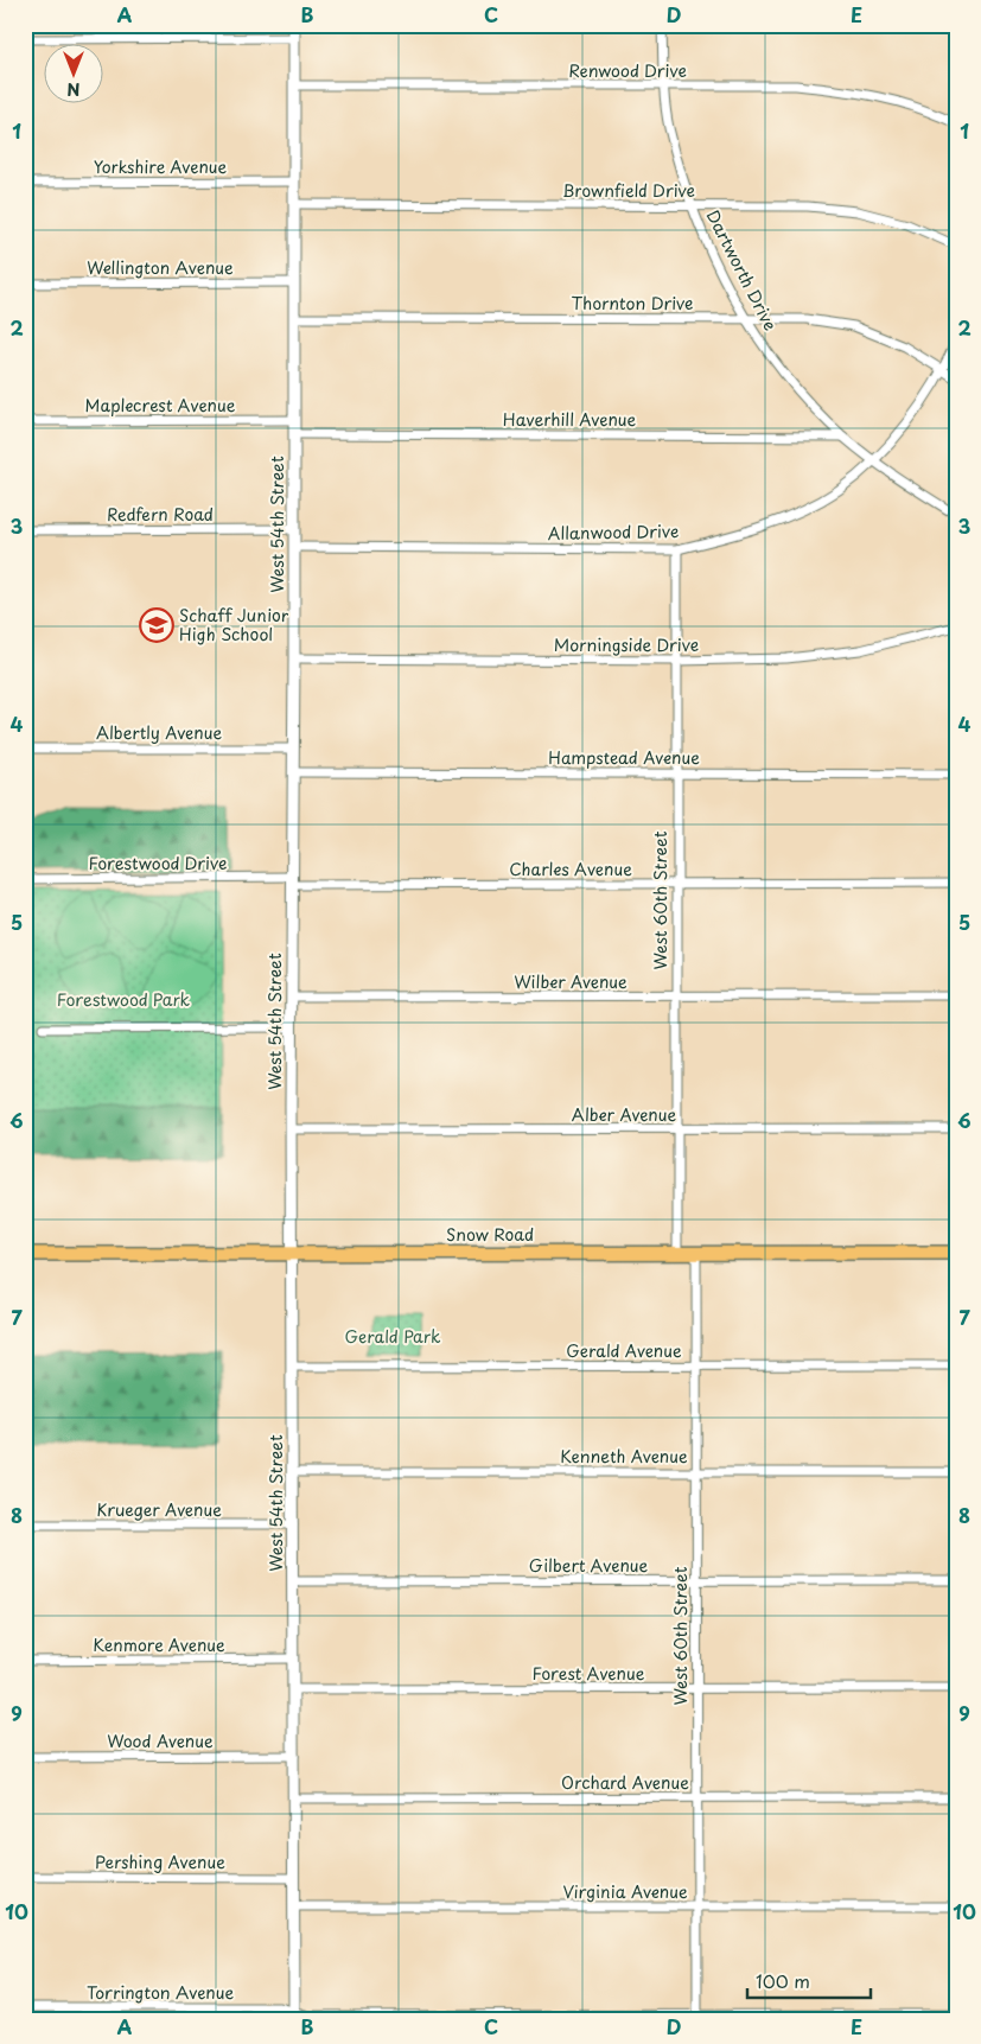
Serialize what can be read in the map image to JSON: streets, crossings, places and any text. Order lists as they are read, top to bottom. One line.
{"streets":{"main road":["Snow Road"],"street":["Renwood Drive","Yorkshire Avenue","Brownfield Drive","Wellington Avenue","Dartworth Drive","Thornton Drive","Maplecrest Avenue","Haverhill Avenue","Redfern Road","West 54th Street","Allanwood Drive","Morningside Drive","Albertly Avenue","Hampstead Avenue","Forestwood Drive","Charles Avenue","West 60th Street","Wilber Avenue","Alber Avenue","Gerald Avenue","Kenneth Avenue","Krueger Avenue","Gilbert Avenue","Kenmore Avenue","Forest Avenue","Wood Avenue","Orchard Avenue","Pershing Avenue","Virginia Avenue","Torrington Avenue"]},"crossings":[["Renwood Drive","Dartworth Drive"],["Renwood Drive","West 54th Street"],["Yorkshire Avenue","West 54th Street"],["Brownfield Drive","Dartworth Drive"],["Brownfield Drive","West 54th Street"],["Wellington Avenue","West 54th Street"],["Dartworth Drive","Thornton Drive"],["Dartworth Drive","Haverhill Avenue"],["Dartworth Drive","Allanwood Drive"],["Thornton Drive","West 54th Street"],["Thornton Drive","Allanwood Drive"],["Maplecrest Avenue","West 54th Street"],["Haverhill Avenue","West 54th Street"],["Redfern Road","West 54th Street"],["West 54th Street","Allanwood Drive"],["West 54th Street","Morningside Drive"],["West 54th Street","Albertly Avenue"],["West 54th Street","Hampstead Avenue"],["West 54th Street","Forestwood Drive"],["West 54th Street","Charles Avenue"],["West 54th Street","Wilber Avenue"],["West 54th Street","Alber Avenue"],["West 54th Street","Snow Road"],["West 54th Street","Gerald Avenue"],["West 54th Street","Kenneth Avenue"],["West 54th Street","Krueger Avenue"],["West 54th Street","Gilbert Avenue"],["West 54th Street","Kenmore Avenue"],["West 54th Street","Forest Avenue"],["West 54th Street","Wood Avenue"],["West 54th Street","Orchard Avenue"],["West 54th Street","Pershing Avenue"],["West 54th Street","Virginia Avenue"],["West 54th Street","Torrington Avenue"],["Allanwood Drive","West 60th Street"],["Morningside Drive","West 60th Street"],["Hampstead Avenue","West 60th Street"],["Forestwood Drive","Charles Avenue"],["Charles Avenue","West 60th Street"],["West 60th Street","Wilber Avenue"],["West 60th Street","Alber Avenue"],["West 60th Street","Snow Road"],["West 60th Street","Gerald Avenue"],["West 60th Street","Kenneth Avenue"],["West 60th Street","Gilbert Avenue"],["West 60th Street","Forest Avenue"],["West 60th Street","Orchard Avenue"],["West 60th Street","Virginia Avenue"],["West 60th Street","Torrington Avenue"]],"parks":["Forestwood Park","Gerald Park"],"places":{"school or university":["Schaff Junior High School"]},"scale_bar":"100 m","north":"bottom","grid":{"columns":["A","B","C","D","E"],"rows":["1","2","3","4","5","6","7","8","9","10"]}}
